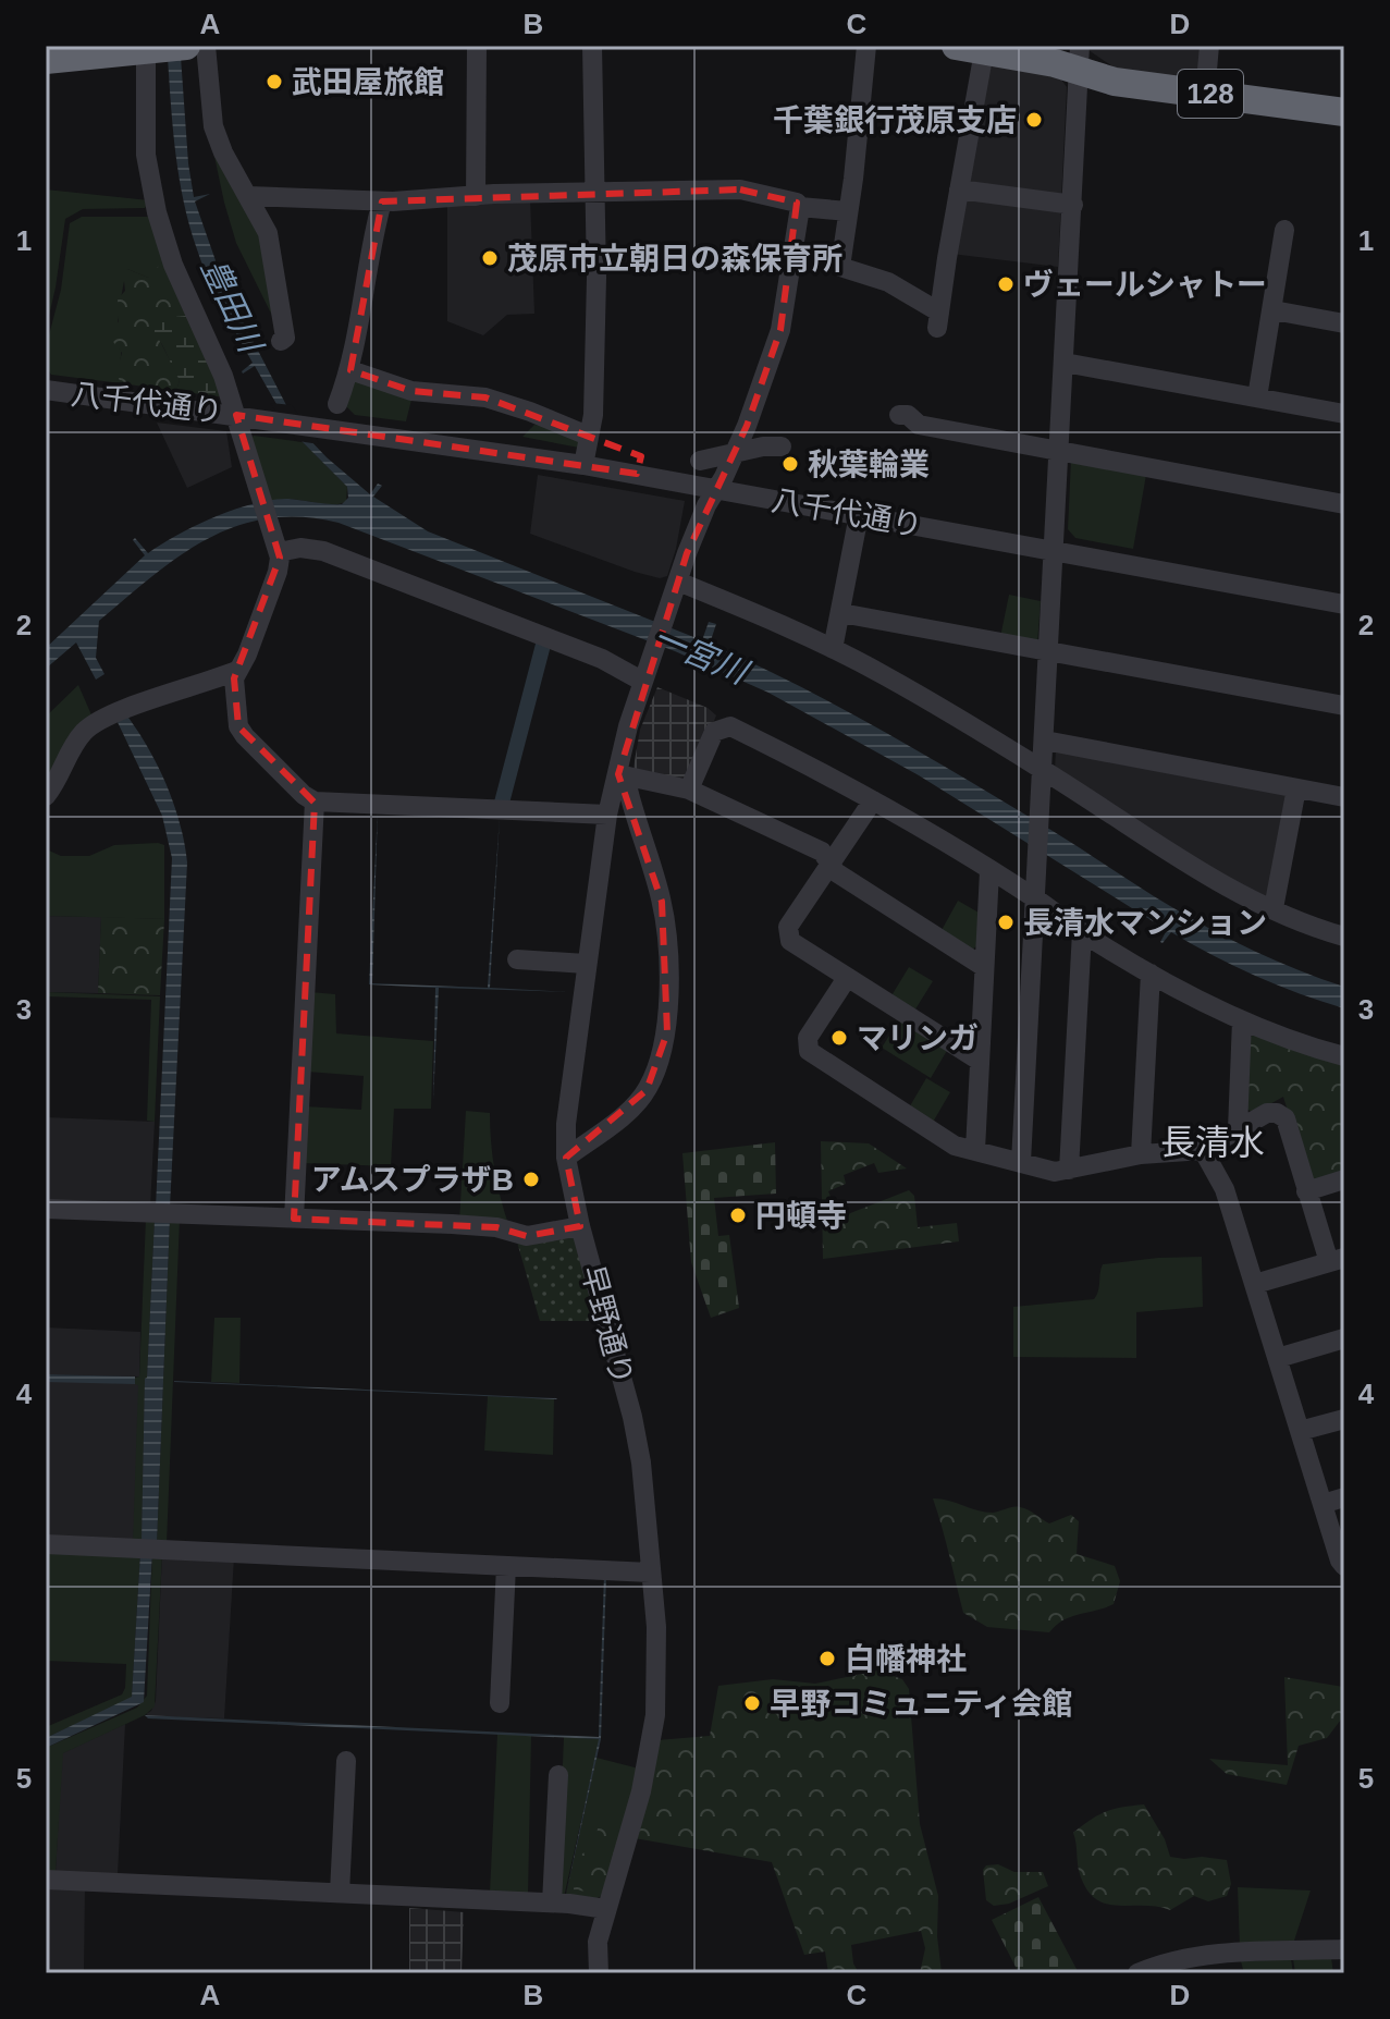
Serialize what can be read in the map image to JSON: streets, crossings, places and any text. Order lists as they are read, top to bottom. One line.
{"streets":{"highway":["128"],"street":["八千代通り","早野通り"]},"districts":["長清水"],"water":["豊田川","一宮川"],"places":["武田屋旅館","千葉銀行茂原支店","茂原市立朝日の森保育所","ヴェールシャトー","秋葉輪業","長清水マンション","マリンガ","アムスプラザB","円頓寺","白幡神社","早野コミュニティ会館"],"grid":{"columns":["A","B","C","D"],"rows":["1","2","3","4","5"]}}
